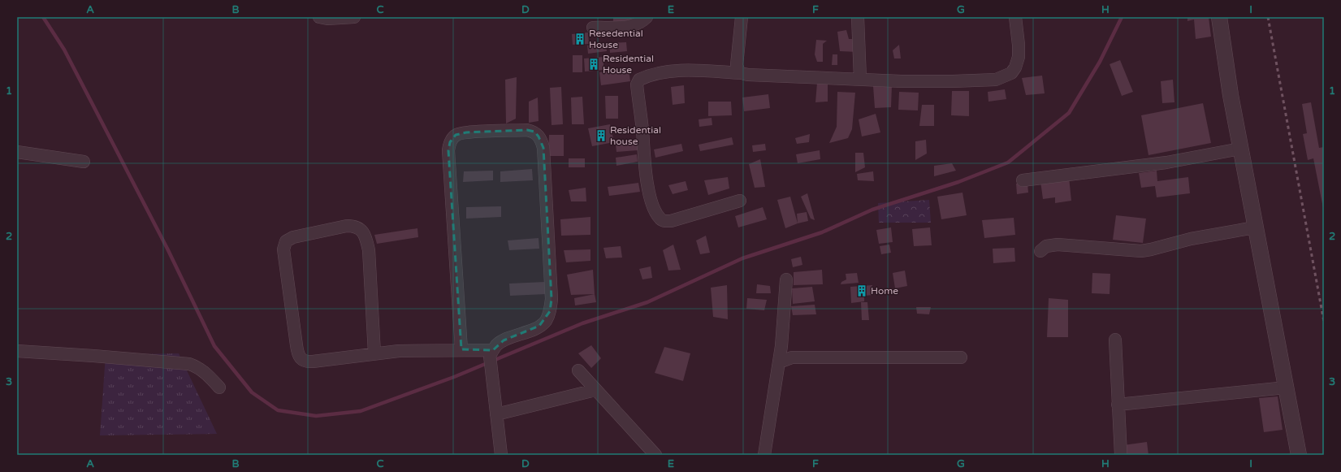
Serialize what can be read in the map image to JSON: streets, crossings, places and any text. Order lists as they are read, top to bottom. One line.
{"places":{"building":["Resedential House","Residential House","Residential house","Home"]},"grid":{"columns":["A","B","C","D","E","F","G","H","I"],"rows":["1","2","3"]}}
